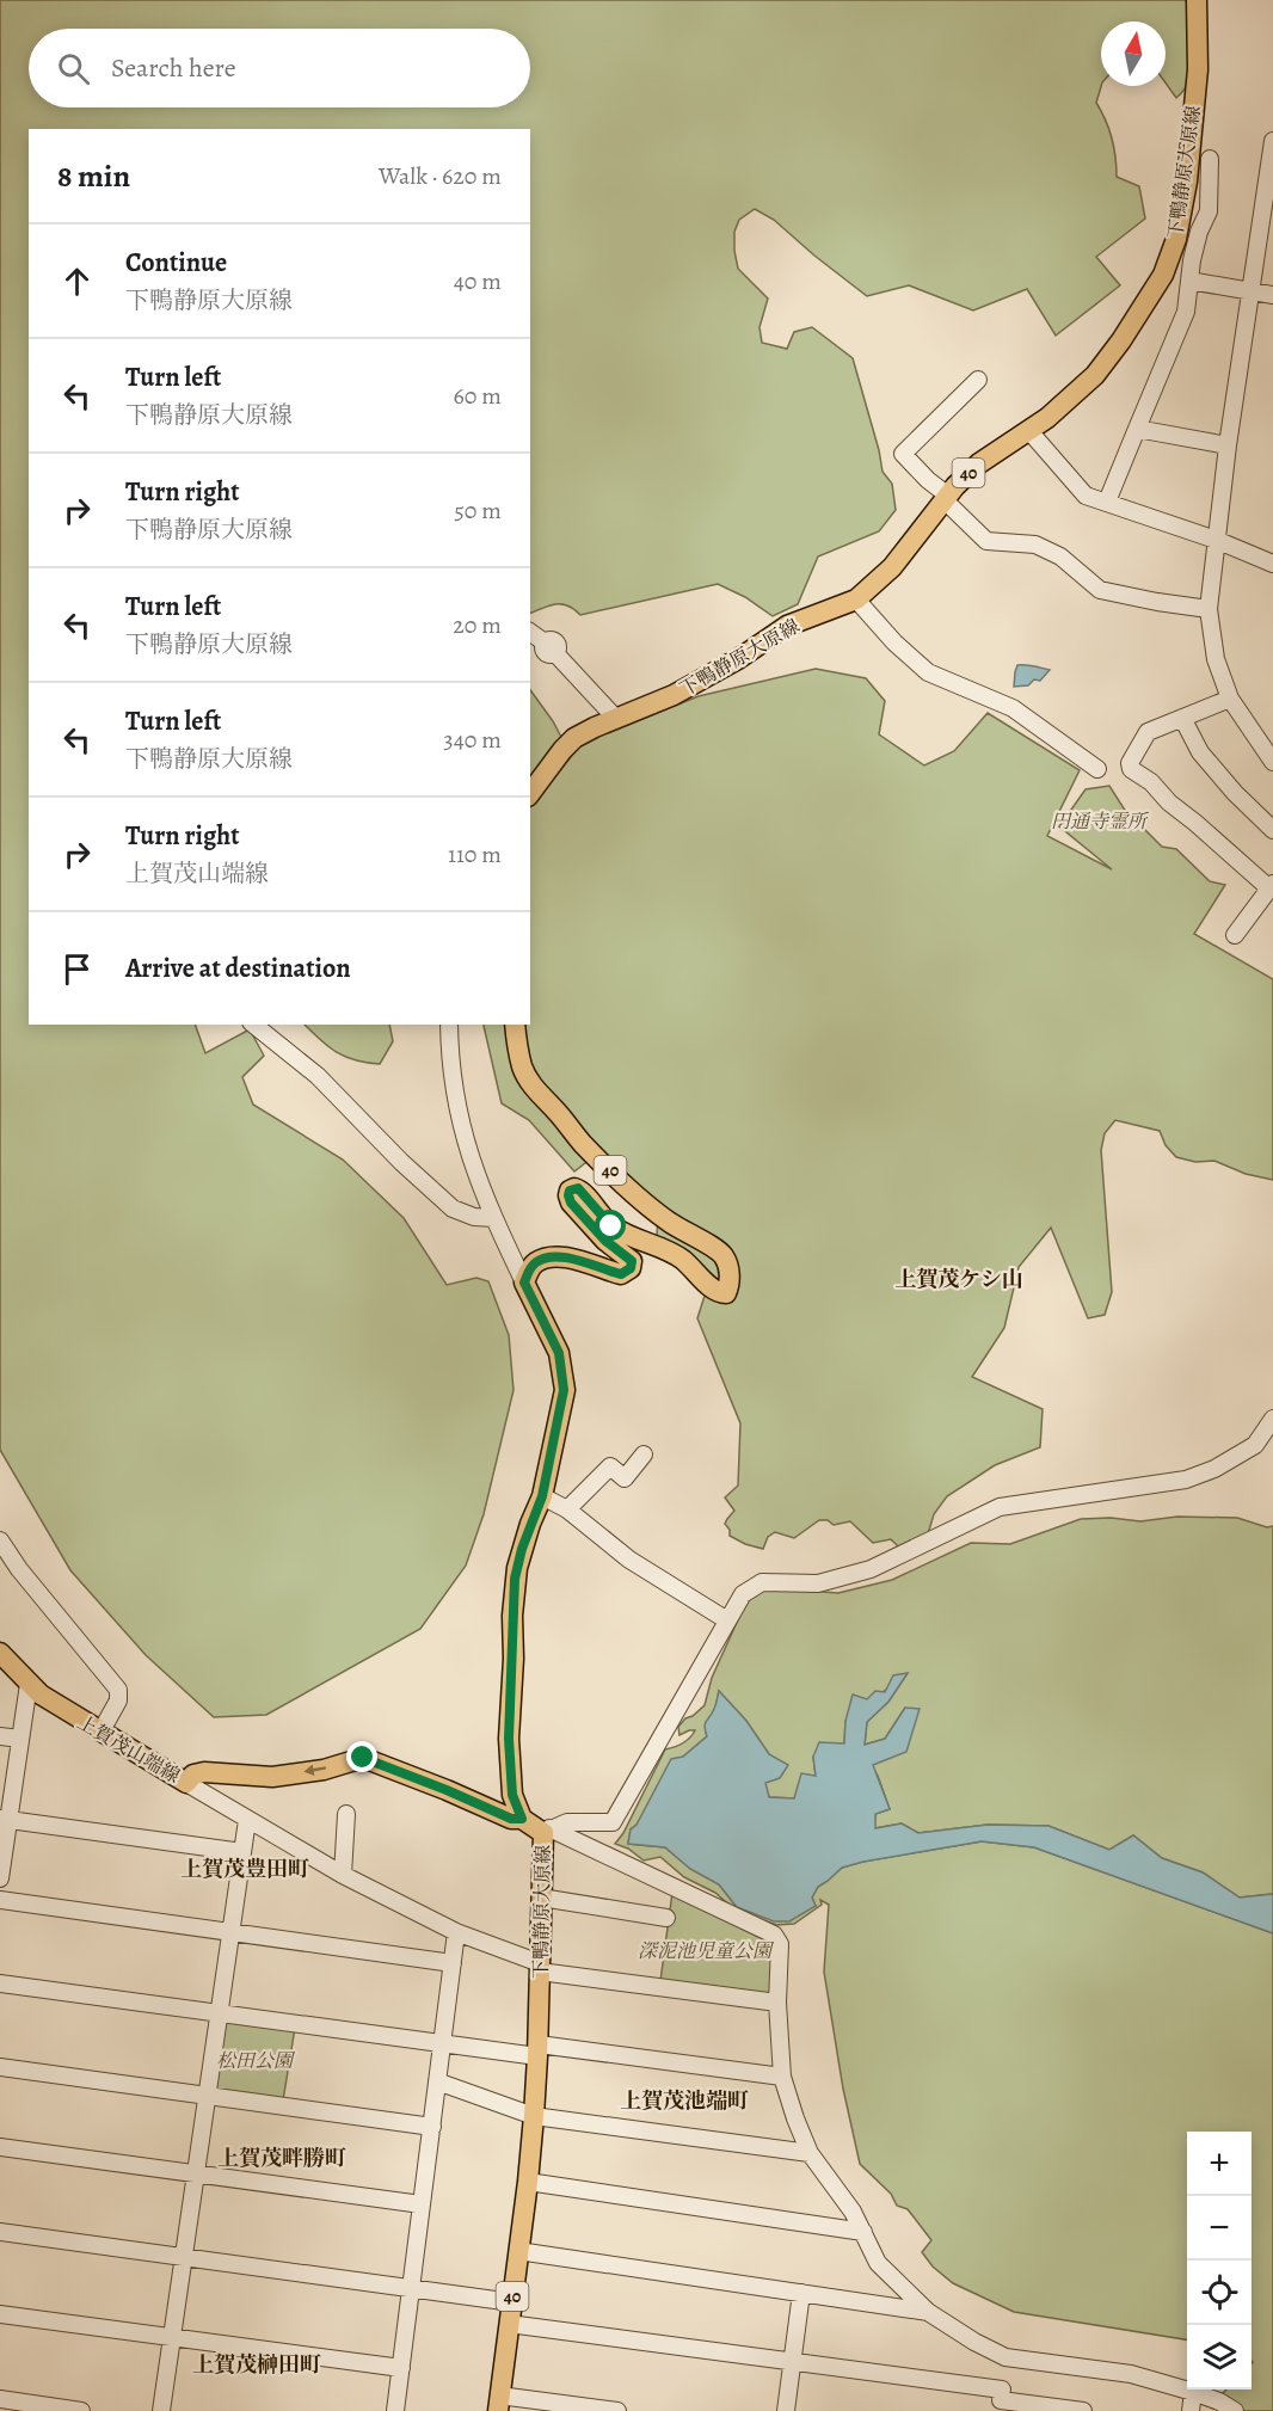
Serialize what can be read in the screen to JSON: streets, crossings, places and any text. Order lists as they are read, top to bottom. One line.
{"streets":{"main road":["下鴨静原大原線","40","上賀茂山端線"]},"crossings":[["下鴨静原大原線","40"],["下鴨静原大原線","上賀茂山端線"]],"one_way":["上賀茂山端線"],"districts":["上賀茂ケシ山","上賀茂豊田町","上賀茂池端町","上賀茂畔勝町","上賀茂榊田町"],"parks":["円通寺霊所","深泥池児童公園","松田公園"],"north":"top","page":{"search":"Search here","heading":["8 min","Walk · 620 m"],"list":[["Continue","下鴨静原大原線","40 m"],["Turn left","下鴨静原大原線","60 m"],["Turn right","下鴨静原大原線","50 m"],["Turn left","下鴨静原大原線","20 m"],["Turn left","下鴨静原大原線","340 m"],["Turn right","上賀茂山端線","110 m"],"Arrive at destination"],"map_buttons":["+","−"]}}
